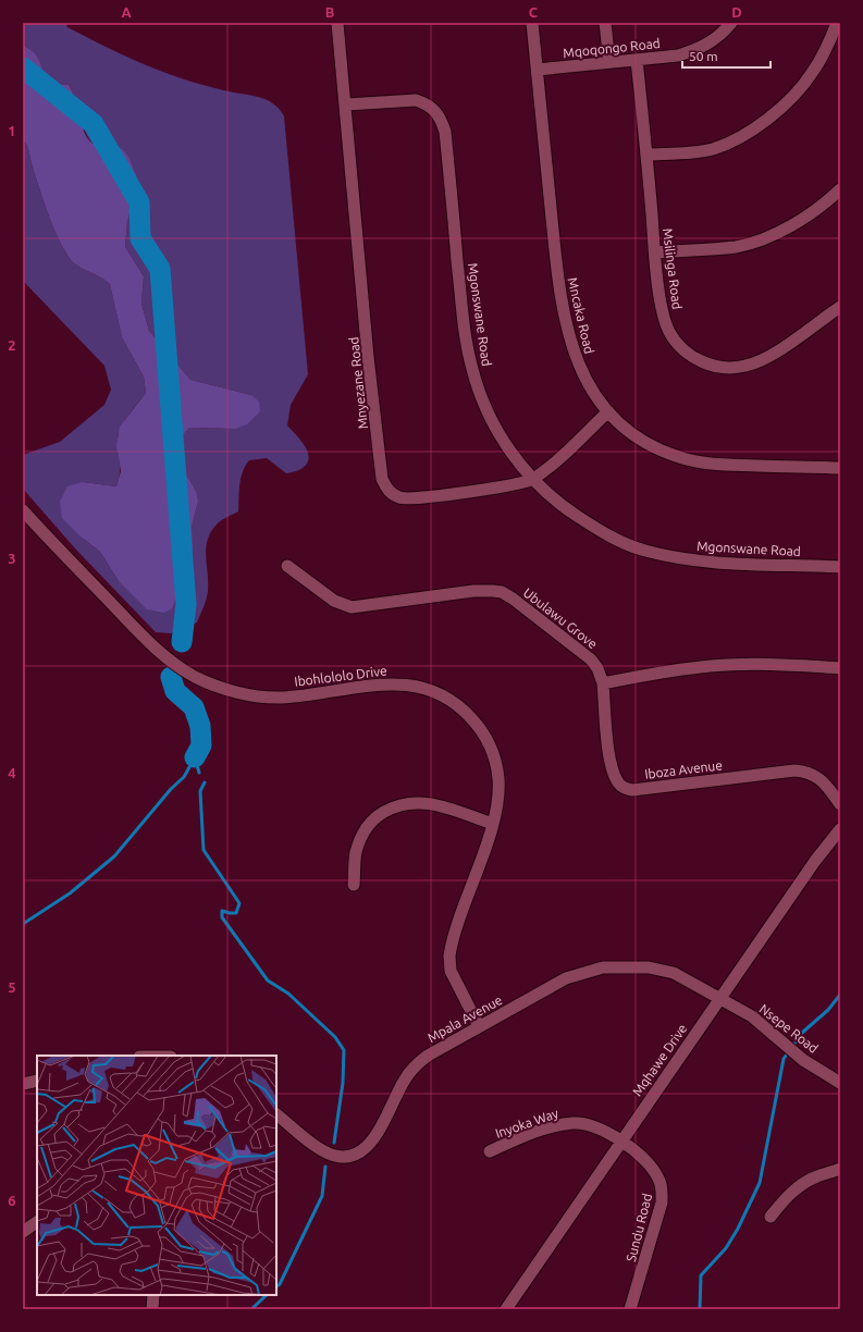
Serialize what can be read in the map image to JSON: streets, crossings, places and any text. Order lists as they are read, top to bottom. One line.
{"streets":{"street":["Mqoqongo Road","Msilinga Road","Mgonswane Road","Mncaka Road","Mnyezane Road","Ubulawu Grove","Ibohlololo Drive","Iboza Avenue","Mpala Avenue","Nsepe Road","Mqhawe Drive","Inyoka Way","Sundu Road"]},"crossings":[["Mqoqongo Road","Msilinga Road"],["Mqoqongo Road","Mncaka Road"],["Mgonswane Road","Mnyezane Road"],["Mncaka Road","Mnyezane Road"],["Ubulawu Grove","Iboza Avenue"],["Ibohlololo Drive","Mpala Avenue"],["Mpala Avenue","Nsepe Road"],["Mpala Avenue","Mqhawe Drive"],["Nsepe Road","Mqhawe Drive"],["Mqhawe Drive","Inyoka Way"],["Mqhawe Drive","Sundu Road"],["Inyoka Way","Sundu Road"]],"scale_bar":"50 m","grid":{"columns":["A","B","C","D"],"rows":["1","2","3","4","5","6"]}}
